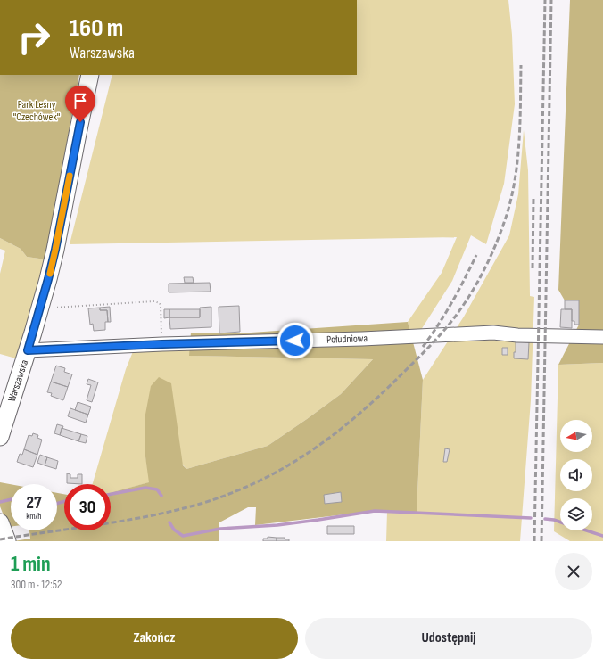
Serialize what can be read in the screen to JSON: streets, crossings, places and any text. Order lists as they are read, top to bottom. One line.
{"streets":{"street":["Południowa","Warszawska"]},"crossings":[["Południowa","Warszawska"]],"parks":["Park Leśny \"Czechówek\""],"north":"left","page":{"turn":["160 m","Warszawska"],"speed":"27 km/h","limit":"30","heading":["1 min","300 m · 12:52"],"buttons":["Zakończ","Udostępnij"]}}
